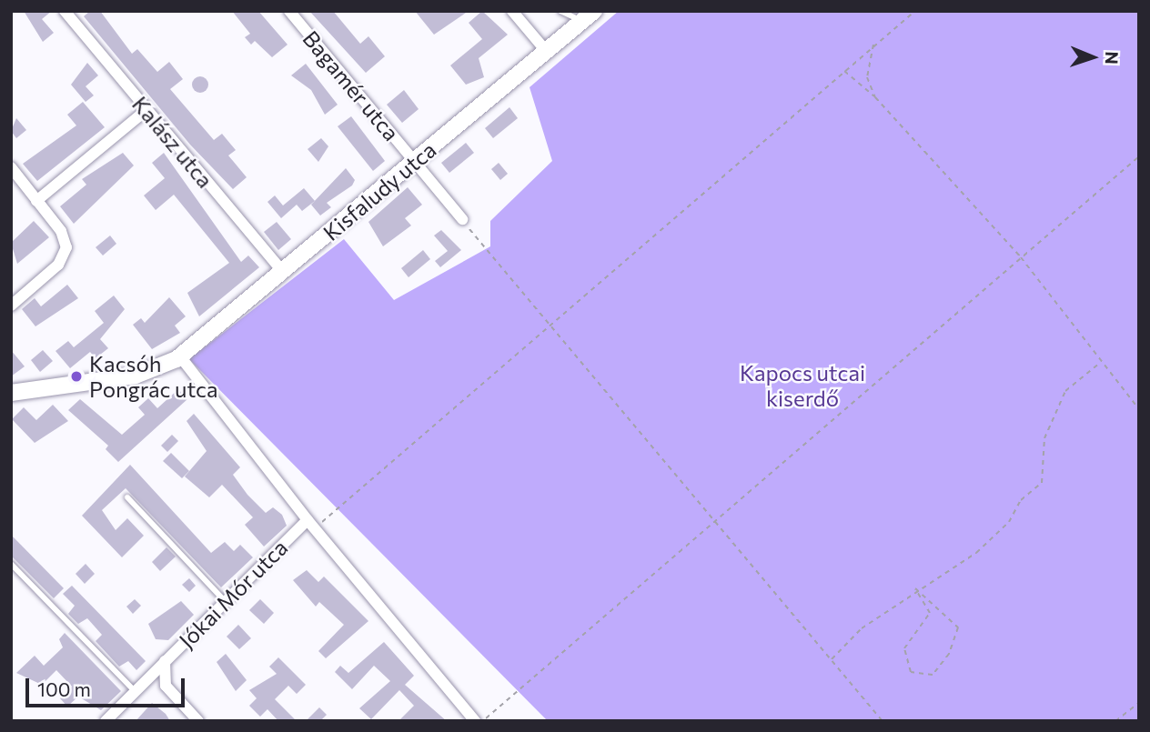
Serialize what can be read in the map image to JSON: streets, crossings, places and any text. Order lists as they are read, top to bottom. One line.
{"streets":{"street":["Bagamér utca","Kalász utca","Kisfaludy utca","Jókai Mór utca"]},"crossings":[["Bagamér utca","Kisfaludy utca"],["Kalász utca","Kisfaludy utca"]],"parks":["Kapocs utcai kiserdő"],"places":["Kacsóh Pongrác utca"],"scale_bar":"100 m","north":"right"}
